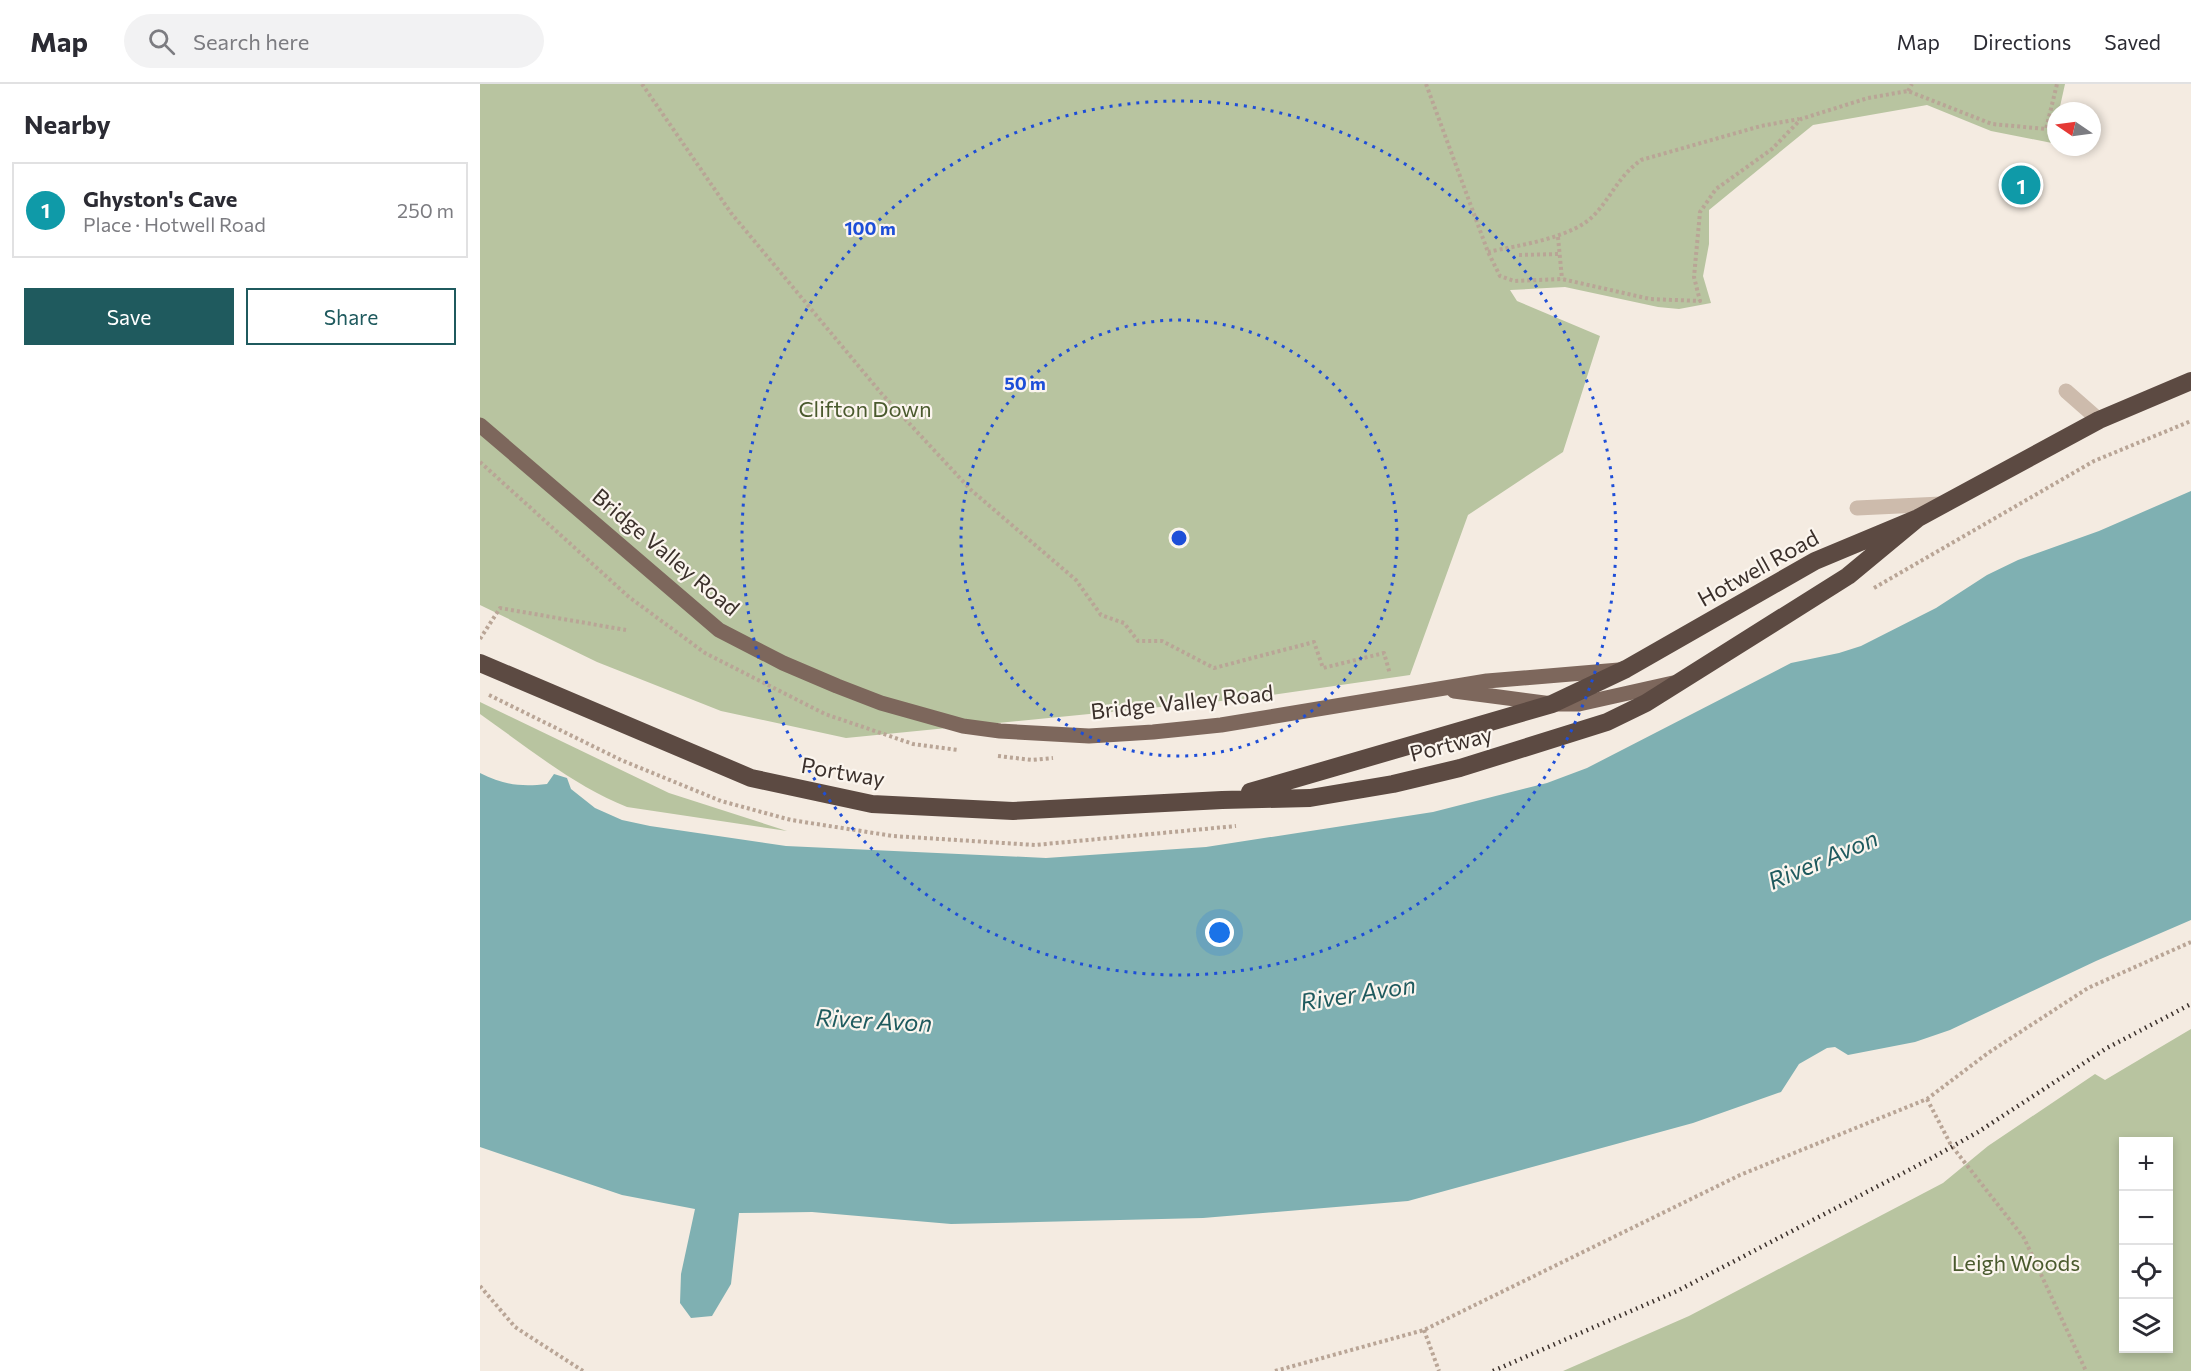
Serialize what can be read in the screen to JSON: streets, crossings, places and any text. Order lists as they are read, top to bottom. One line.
{"streets":{"highway":["Hotwell Road","Portway"],"main road":["Bridge Valley Road"]},"crossings":[["Bridge Valley Road","Hotwell Road"],["Bridge Valley Road","Portway"],["Hotwell Road","Portway"]],"water":["River Avon"],"parks":["Clifton Down","Leigh Woods"],"north":"left","page":{"header":"Map","search":"Search here","nav":["Map","Directions","Saved"],"heading":"Nearby","list":[{"mark":"1","name":"Ghyston's Cave","note":"Place · Hotwell Road","value":"250 m"}],"pins":"1","buttons":["Save","Share"],"map_buttons":["+","−"]},"rings":["100 m","50 m"]}
